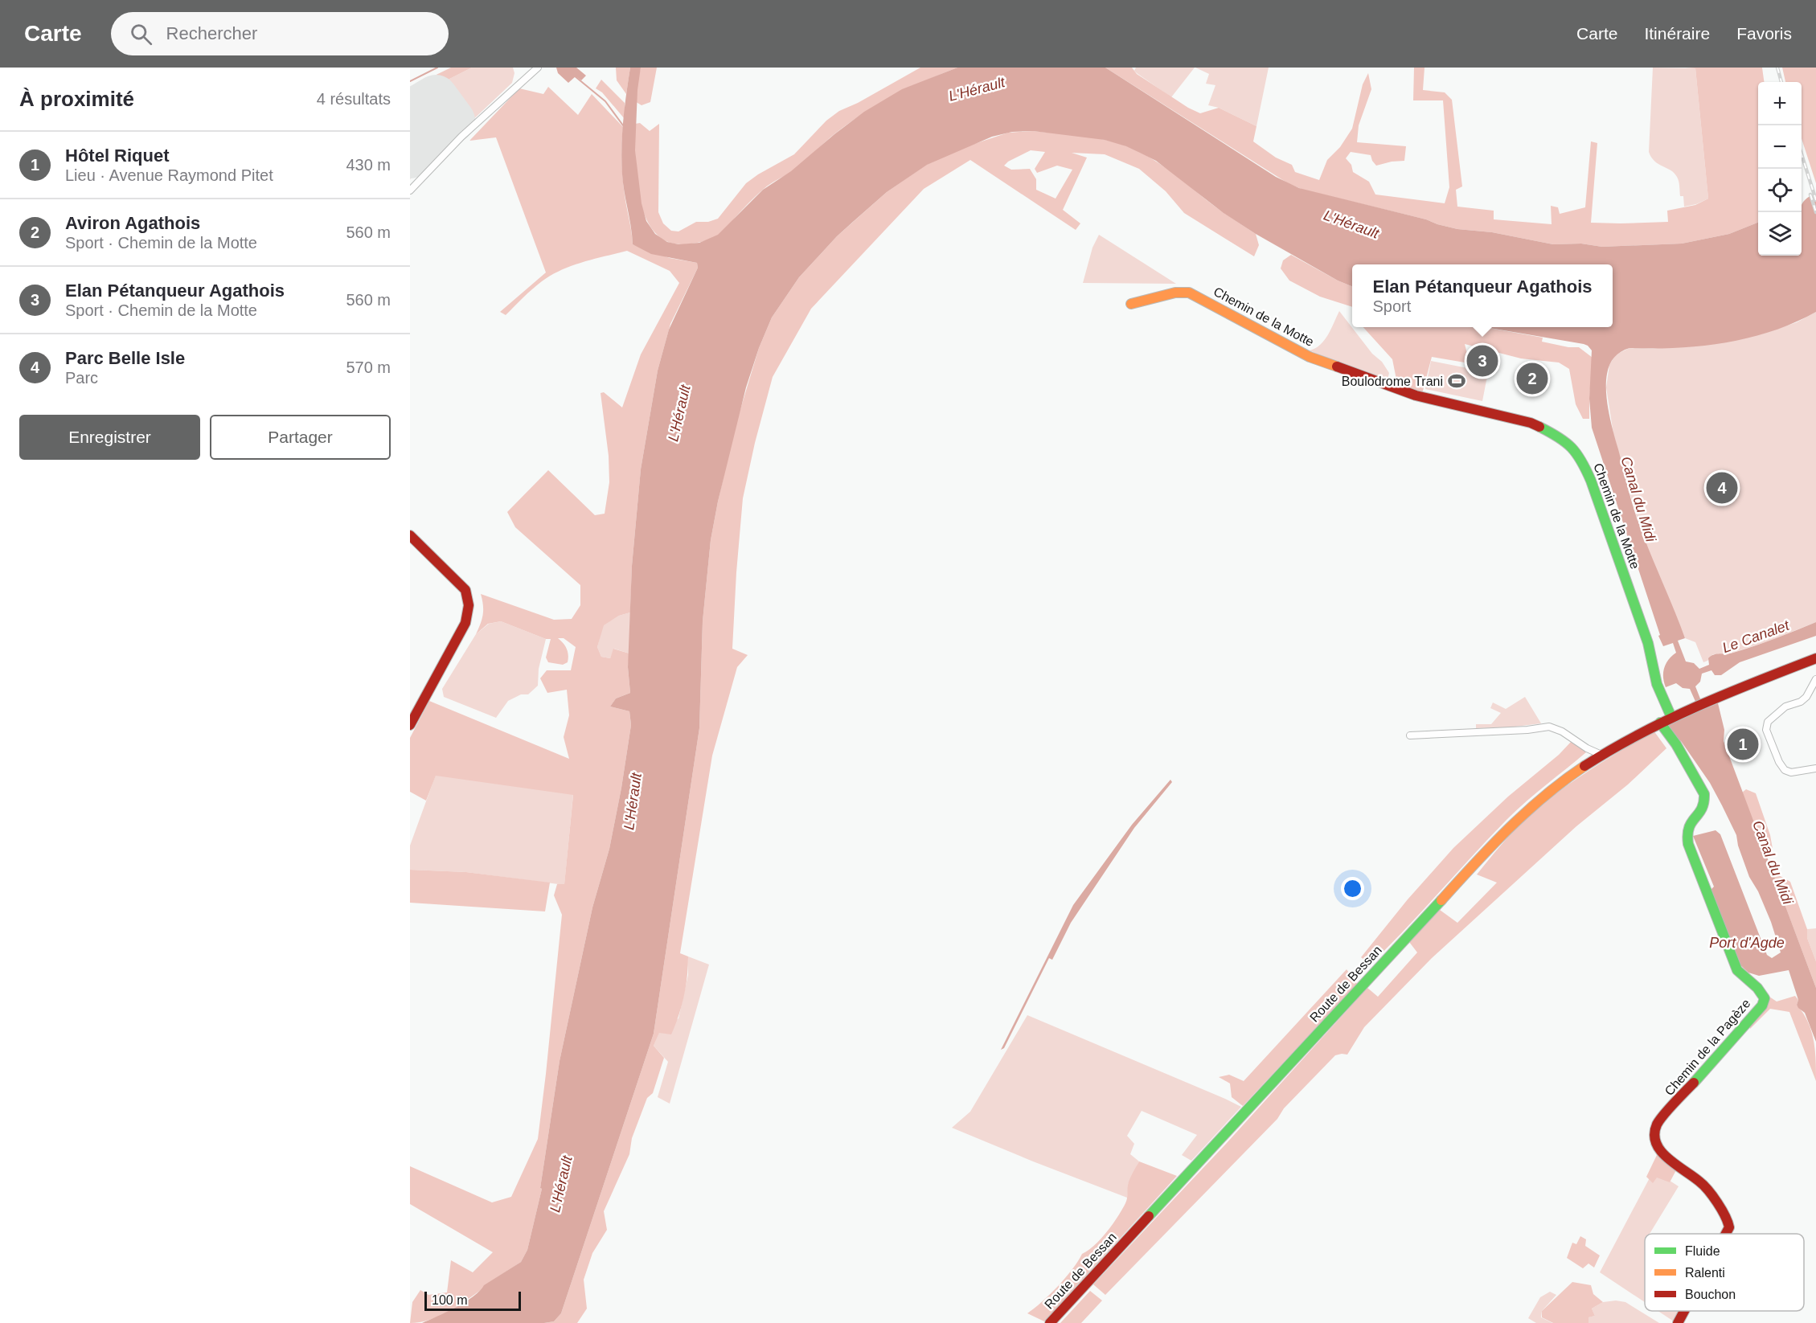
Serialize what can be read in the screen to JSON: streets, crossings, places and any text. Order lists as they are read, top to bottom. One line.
{"streets":{"street":["Chemin de la Motte","Route de Bessan","Chemin de la Pagèze"]},"crossings":[["Chemin de la Motte","Route de Bessan"],["Route de Bessan","Chemin de la Pagèze"]],"water":["L'Hérault","Canal du Midi","Le Canalet","Port d'Agde"],"places":{"sports":["Boulodrome Trani"]},"legend":["Fluide","Ralenti","Bouchon"],"scale_bar":"100 m","page":{"header":"Carte","search":"Rechercher","nav":["Carte","Itinéraire","Favoris"],"heading":["À proximité","4 résultats"],"map_buttons":["+","−"],"list":[{"mark":"1","name":"Hôtel Riquet","note":"Lieu · Avenue Raymond Pitet","value":"430 m"},{"mark":"2","name":"Aviron Agathois","note":"Sport · Chemin de la Motte","value":"560 m"},{"mark":"3","name":"Elan Pétanqueur Agathois","note":"Sport · Chemin de la Motte","value":"560 m"},{"mark":"4","name":"Parc Belle Isle","note":"Parc","value":"570 m"}],"popup":["Elan Pétanqueur Agathois","Sport"],"pins":["3","2","4","1"],"buttons":["Enregistrer","Partager"],"scale":"100 m"}}
